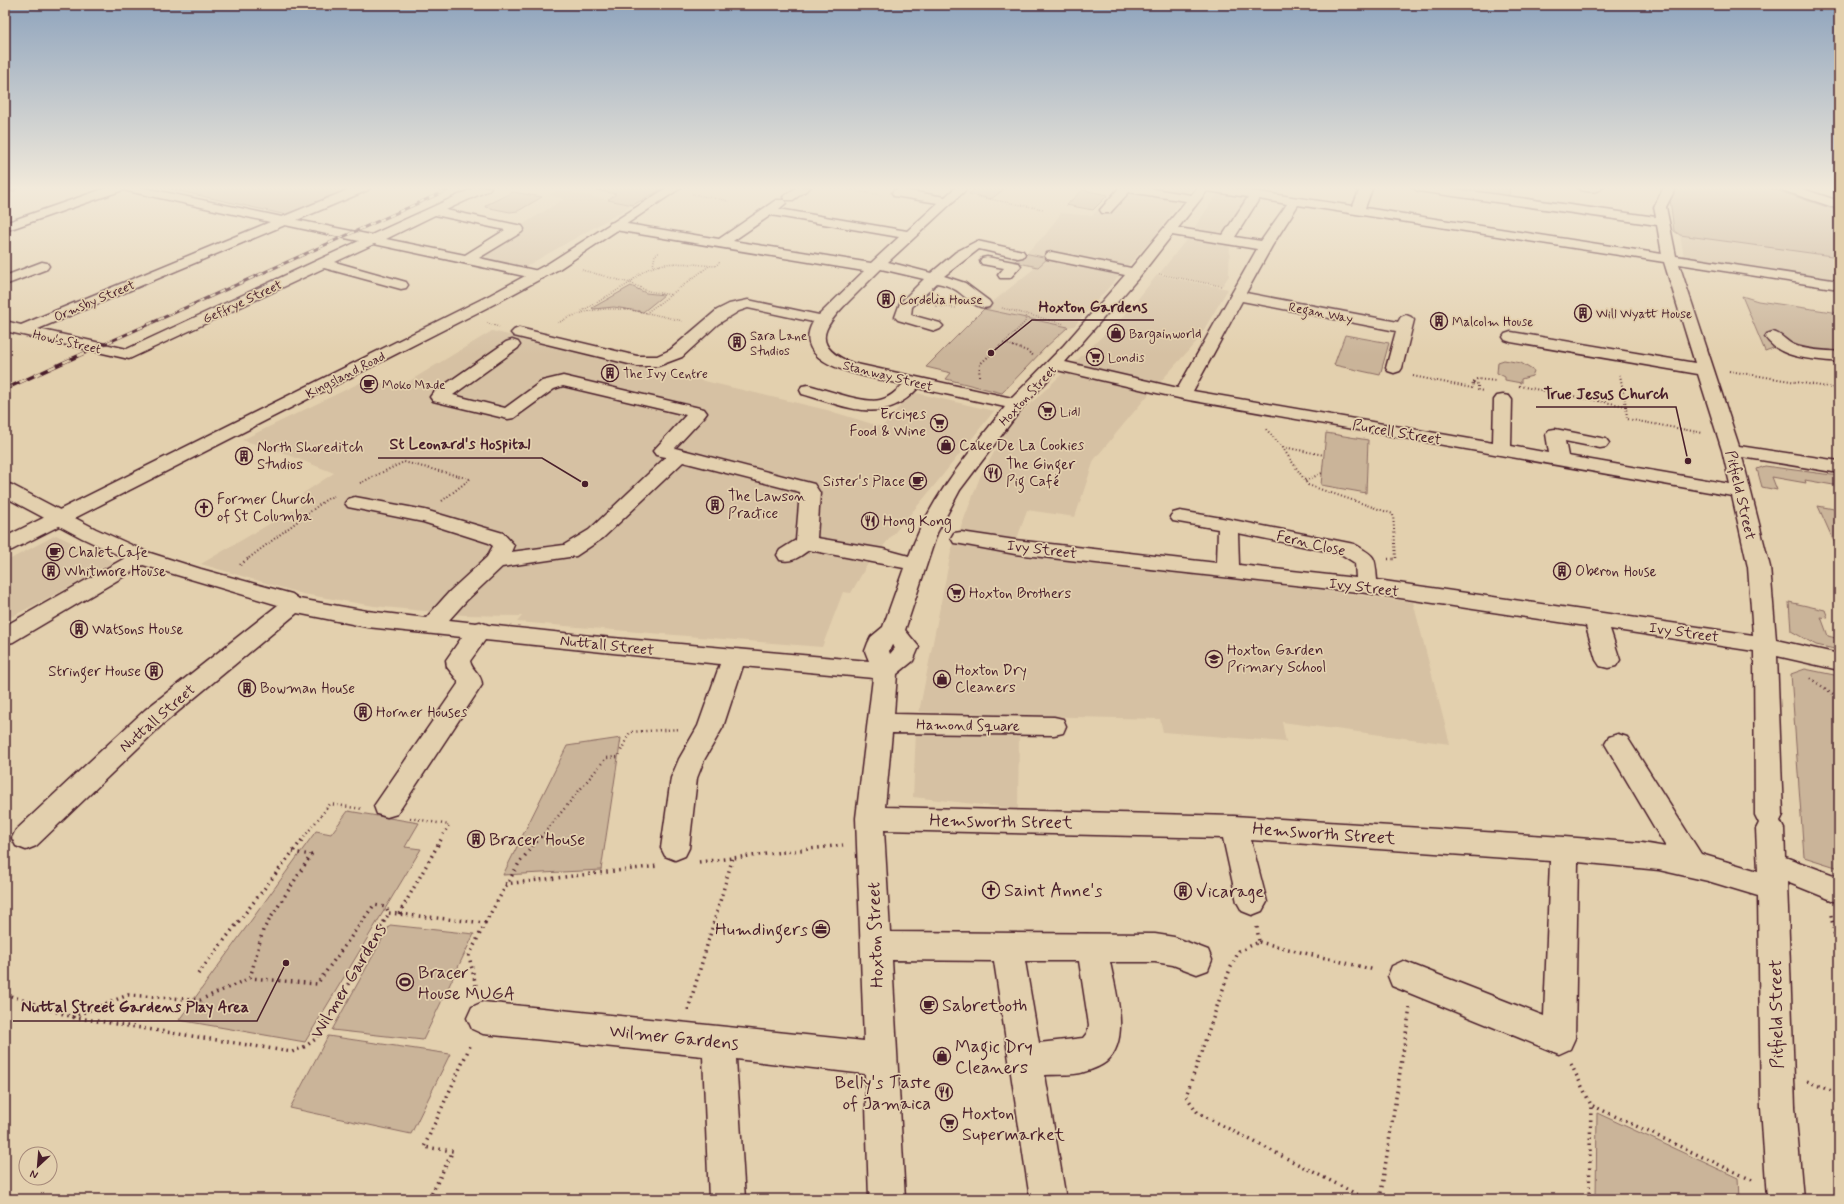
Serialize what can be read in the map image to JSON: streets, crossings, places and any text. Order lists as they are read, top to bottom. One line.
{"streets":{"main road":["Ormsby Street","Geffrye Street","Regan Way","How's Street","Kingsland Road","Stanway Street","Hoxton Street","Purcell Street","Pitfield Street","Fern Close","Ivy Street","Nuttall Street","Hamond Square","Hemsworth Street","Wilmer Gardens"]},"crossings":[["Ormsby Street","How's Street"],["Geffrye Street","How's Street"],["Kingsland Road","Nuttall Street"],["Stanway Street","Hoxton Street"],["Hoxton Street","Purcell Street"],["Hoxton Street","Nuttall Street"],["Hoxton Street","Hamond Square"],["Hoxton Street","Hemsworth Street"],["Hoxton Street","Wilmer Gardens"],["Purcell Street","Pitfield Street"],["Pitfield Street","Ivy Street"],["Pitfield Street","Hemsworth Street"],["Fern Close","Ivy Street"]],"places":{"building":["Cordelia House","Will Wyatt House","Malcolm House","Sara Lane Studios","The Ivy Centre","North Shoreditch Studios","The Lawson Practice","Whitmore House","Oberon House","Watsons House","Stringer House","Bowman House","Horner Houses","Bracer House","Vicarage"],"shop":["Bargainworld","Cake De La Cookies","Hoxton Dry Cleaners","Magic Dry Cleaners"],"other":["Hoxton Gardens","True Jesus Church","St Leonard's Hospital","Nuttal Street Gardens Play Area"],"supermarket":["Londis","Lidl","Erciyes Food & Wine","Hoxton Brothers","Hoxton Supermarket"],"cafe":["Moko Made","Sister's Place","Chalet Cafe","Sabretooth"],"restaurant":["The Ginger Pig Café","Hong Kong","Belly's Taste of Jamaica"],"church":["Former Church of St Columba","Saint Anne's"],"school or university":["Hoxton Garden Primary School"],"office":["Humdingers"],"sports":["Bracer House MUGA"]},"north":"bottom left"}
